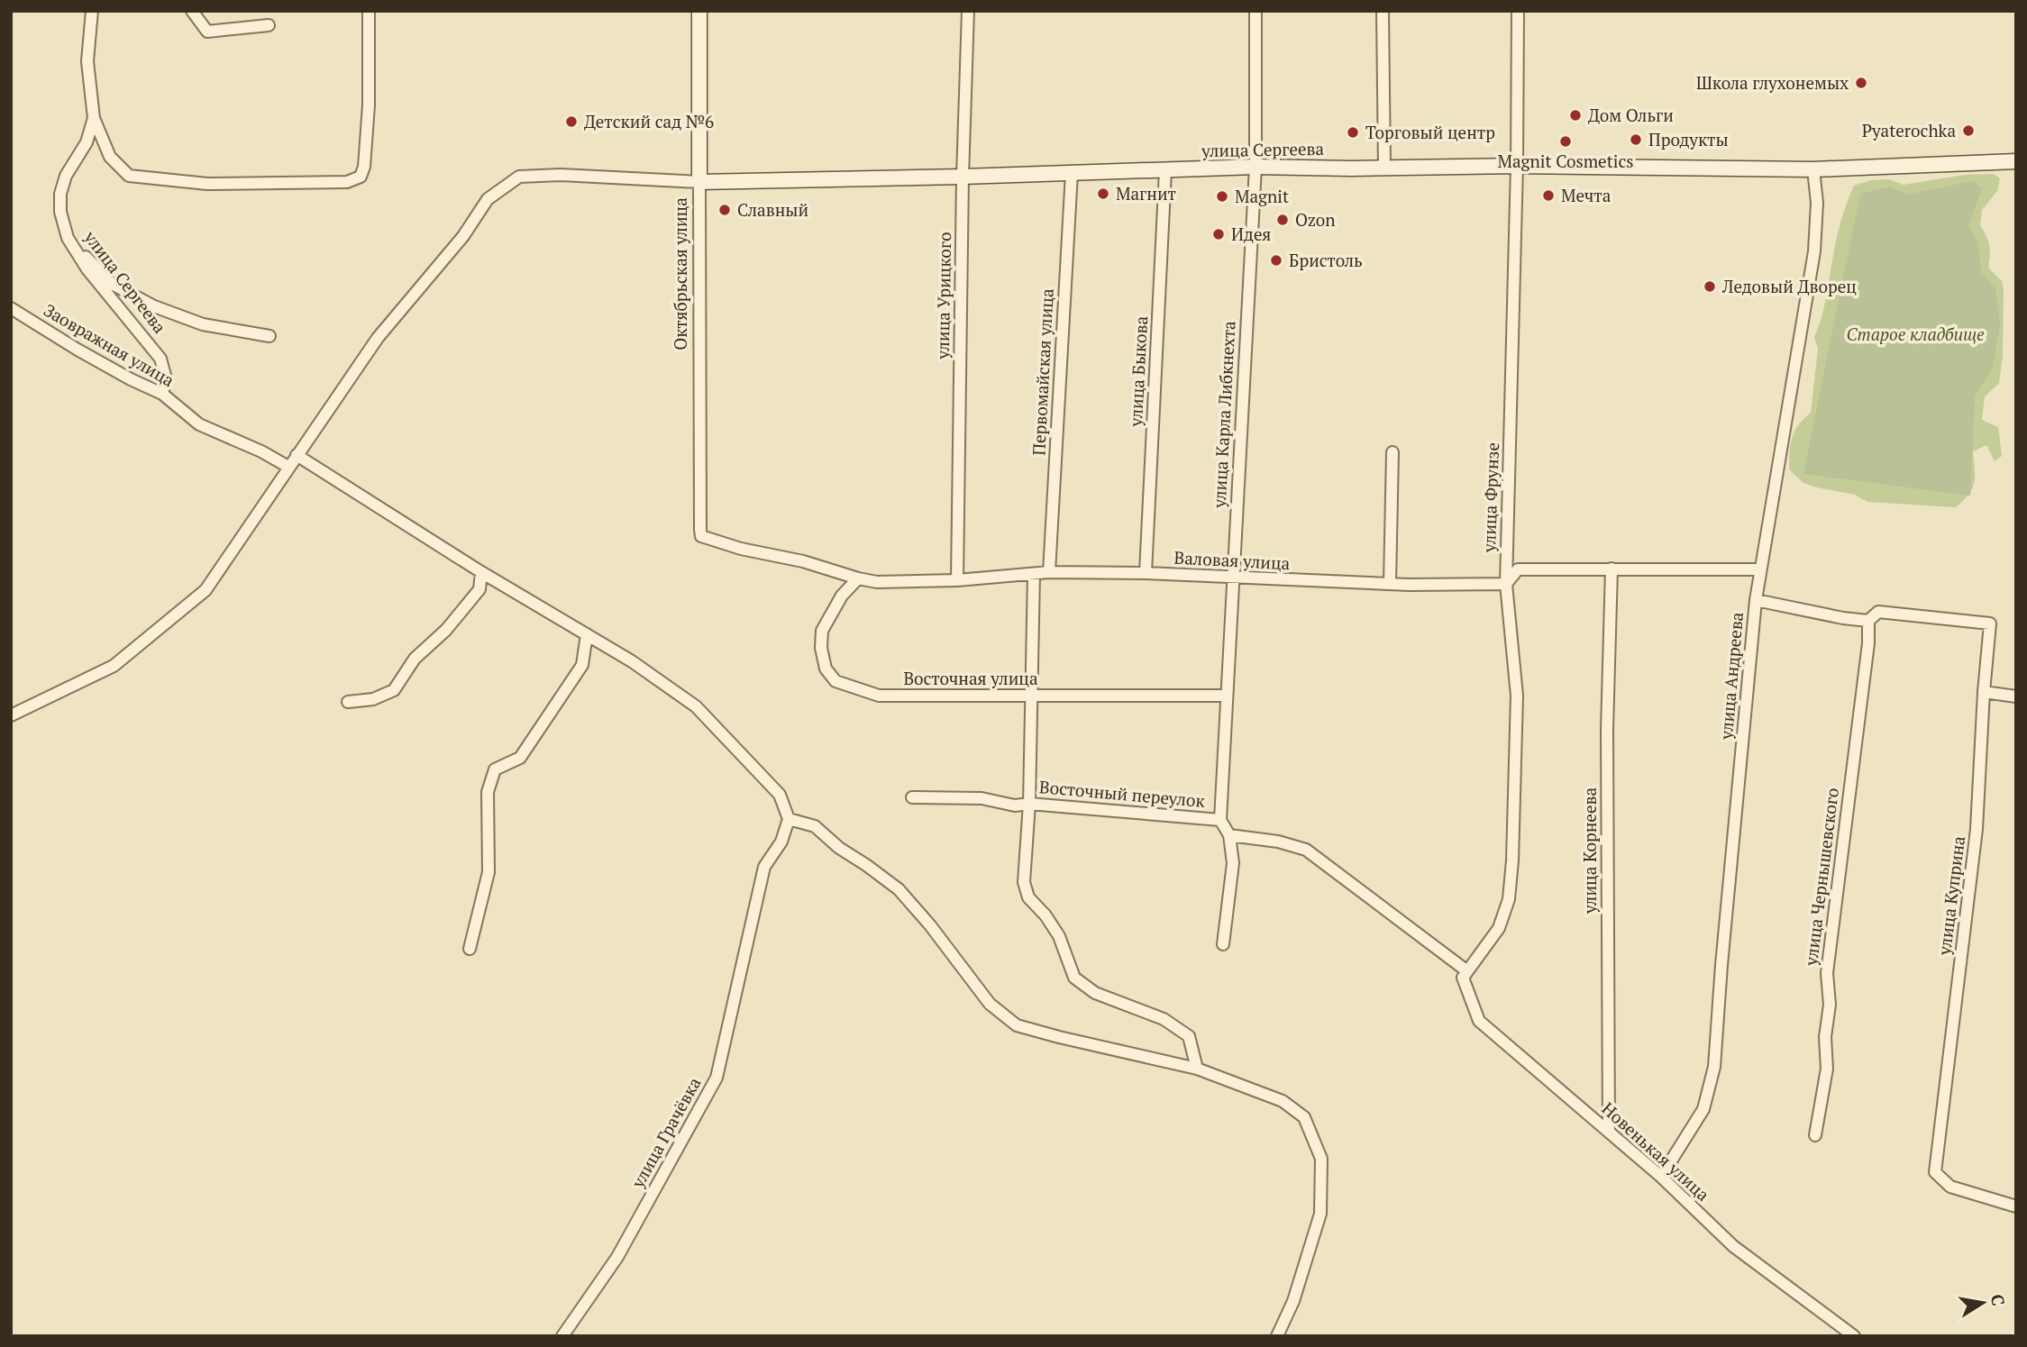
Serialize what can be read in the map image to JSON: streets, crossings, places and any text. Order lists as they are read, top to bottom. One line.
{"streets":{"main road":["улица Сергеева","Октябрьская улица"],"street":["улица Урицкого","Заовражная улица","улица Быкова","Первомайская улица","улица Карла Либкнехта","улица Фрунзе","Валовая улица","улица Андреева","Восточная улица","Восточный переулок","улица Корнеева","улица Чернышевского","улица Куприна","улица Грачёвка","Новенькая улица"]},"crossings":[["улица Сергеева","Октябрьская улица"],["улица Сергеева","улица Урицкого"],["улица Сергеева","Заовражная улица"],["улица Сергеева","улица Быкова"],["улица Сергеева","Первомайская улица"],["улица Сергеева","улица Карла Либкнехта"],["улица Сергеева","улица Фрунзе"],["улица Сергеева","улица Андреева"],["Октябрьская улица","Валовая улица"],["улица Урицкого","Валовая улица"],["улица Быкова","Валовая улица"],["Первомайская улица","Валовая улица"],["улица Карла Либкнехта","Валовая улица"],["улица Карла Либкнехта","Восточная улица"],["улица Карла Либкнехта","Восточный переулок"],["улица Фрунзе","Валовая улица"],["улица Фрунзе","Новенькая улица"],["Валовая улица","Восточная улица"],["улица Андреева","Новенькая улица"],["улица Корнеева","Новенькая улица"],["улица Чернышевского","улица Куприна"]],"parks":["Старое кладбище"],"places":["Школа глухонемых","Дом Ольги","Детский сад №6","Pyaterochka","Торговый центр","Продукты","Magnit Cosmetics","Магнит","Мечта","Magnit","Славный","Ozon","Идея","Бристоль","Ледовый Дворец"],"north":"right"}
